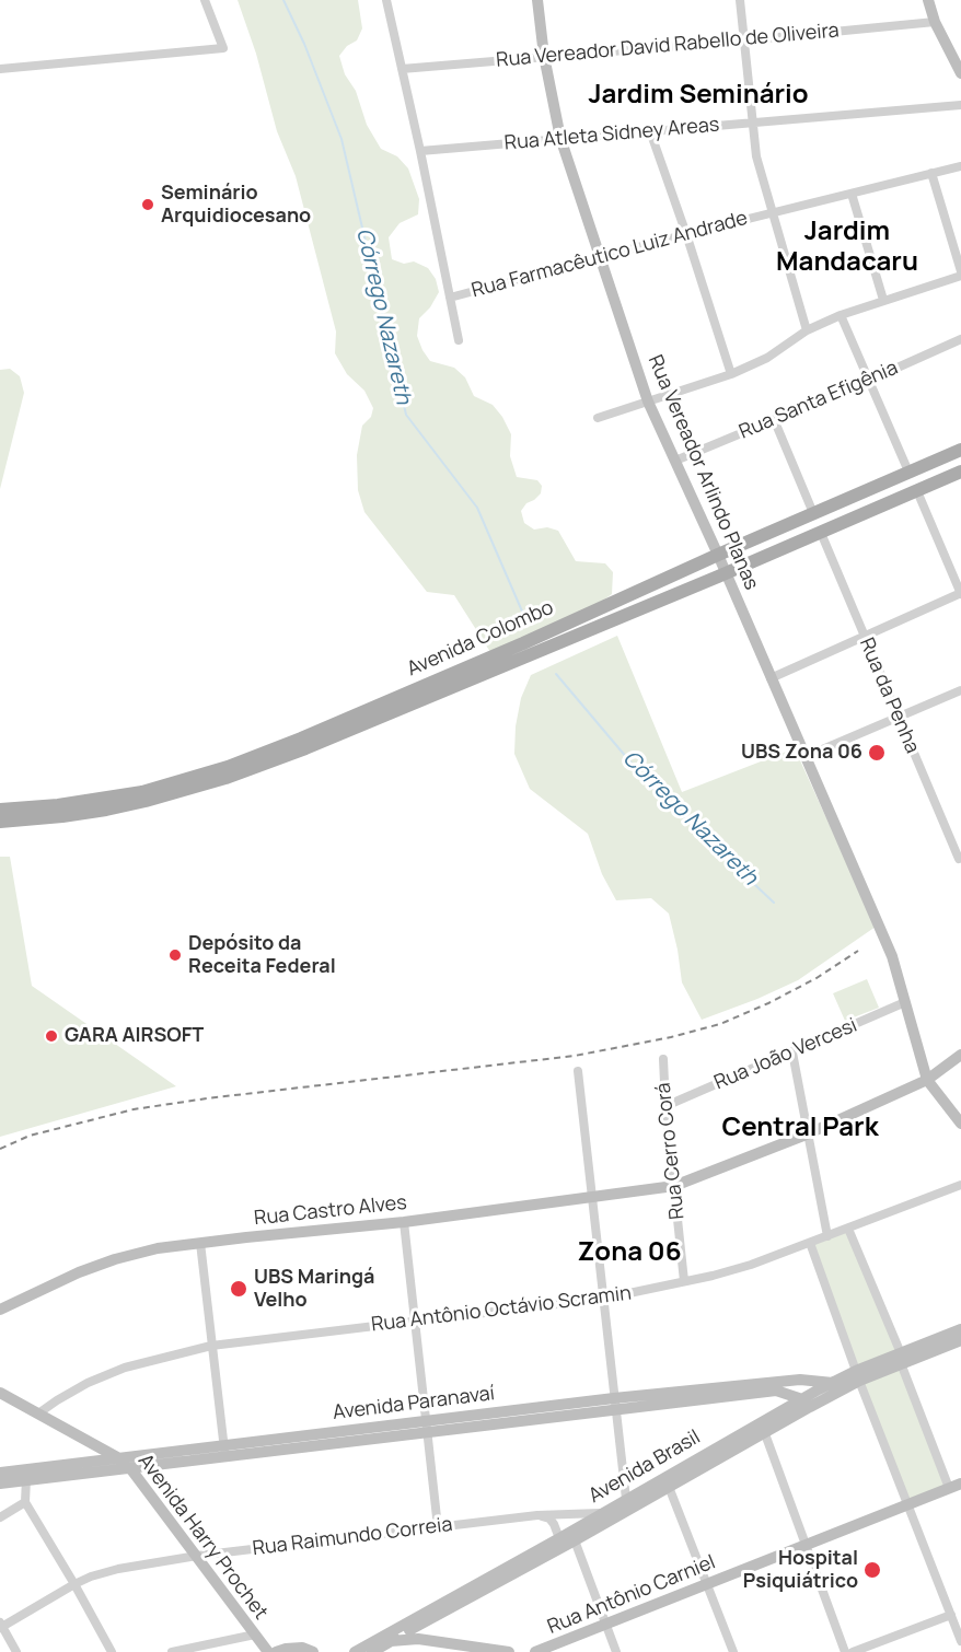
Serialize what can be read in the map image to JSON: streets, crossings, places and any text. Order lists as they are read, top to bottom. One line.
{"streets":{"main road":["Avenida Colombo"],"street":["Rua Vereador David Rabello de Oliveira","Rua Atleta Sidney Areas","Rua Farmacêutico Luiz Andrade","Rua Santa Efigênia","Rua Vereador Arlindo Planas","Rua da Penha","Rua João Vercesi","Rua Cerro Corá","Rua Castro Alves","Rua Antônio Octávio Scramin","Avenida Paranavaí","Avenida Brasil","Avenida Harry Prochet","Rua Raimundo Correia","Rua Antônio Carniel"]},"crossings":[["Rua Vereador David Rabello de Oliveira","Rua Vereador Arlindo Planas"],["Rua Atleta Sidney Areas","Rua Vereador Arlindo Planas"],["Rua Farmacêutico Luiz Andrade","Rua Vereador Arlindo Planas"],["Rua Santa Efigênia","Rua Vereador Arlindo Planas"],["Rua Vereador Arlindo Planas","Avenida Colombo"],["Rua Vereador Arlindo Planas","Rua João Vercesi"],["Rua Vereador Arlindo Planas","Rua Castro Alves"],["Avenida Colombo","Rua da Penha"],["Rua João Vercesi","Rua Cerro Corá"],["Rua Cerro Corá","Rua Castro Alves"],["Rua Cerro Corá","Rua Antônio Octávio Scramin"],["Rua Antônio Octávio Scramin","Avenida Harry Prochet"],["Avenida Paranavaí","Avenida Brasil"],["Avenida Paranavaí","Avenida Harry Prochet"],["Avenida Brasil","Rua Raimundo Correia"],["Avenida Harry Prochet","Rua Raimundo Correia"]],"districts":["Jardim Seminário","Jardim Mandacaru","Central Park","Zona 06"],"water":["Córrego Nazareth"],"places":["Seminário Arquidiocesano","UBS Zona 06","Depósito da Receita Federal","GARA AIRSOFT","UBS Maringá Velho","Hospital Psiquiátrico"]}
